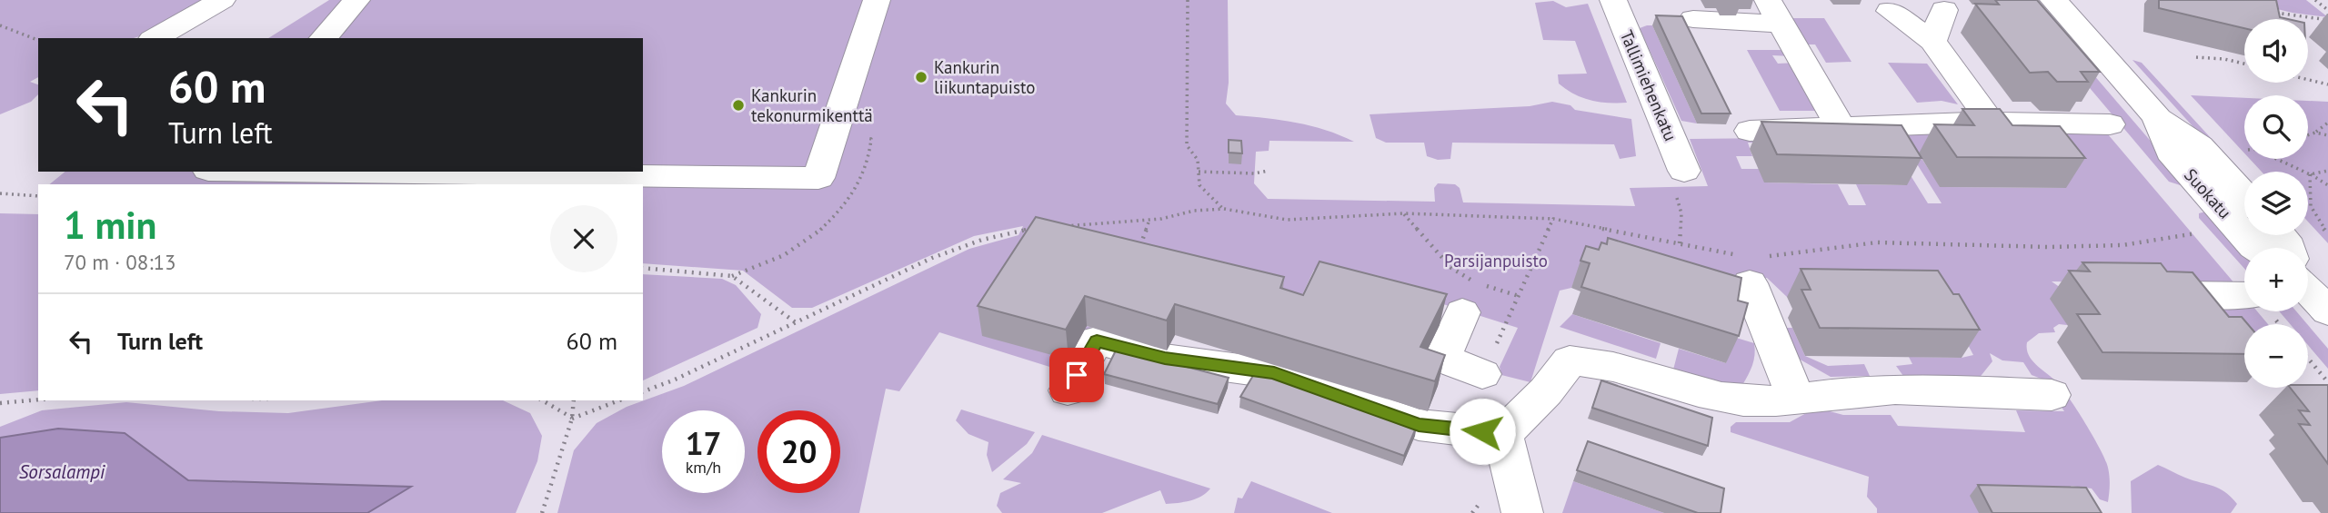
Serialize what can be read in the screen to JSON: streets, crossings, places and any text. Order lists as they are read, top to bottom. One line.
{"streets":{"street":["Tallimiehenkatu","Suokatu"]},"water":["Sorsalampi"],"parks":["Parsijanpuisto"],"places":["Kankurin liikuntapuisto","Kankurin tekonurmikenttä"],"page":{"map_buttons":["+","−"],"turn":["60 m","Turn left"],"heading":["1 min","70 m · 08:13"],"list":[{"name":"Turn left","value":"60 m"}],"speed":"17 km/h","limit":"20"}}
